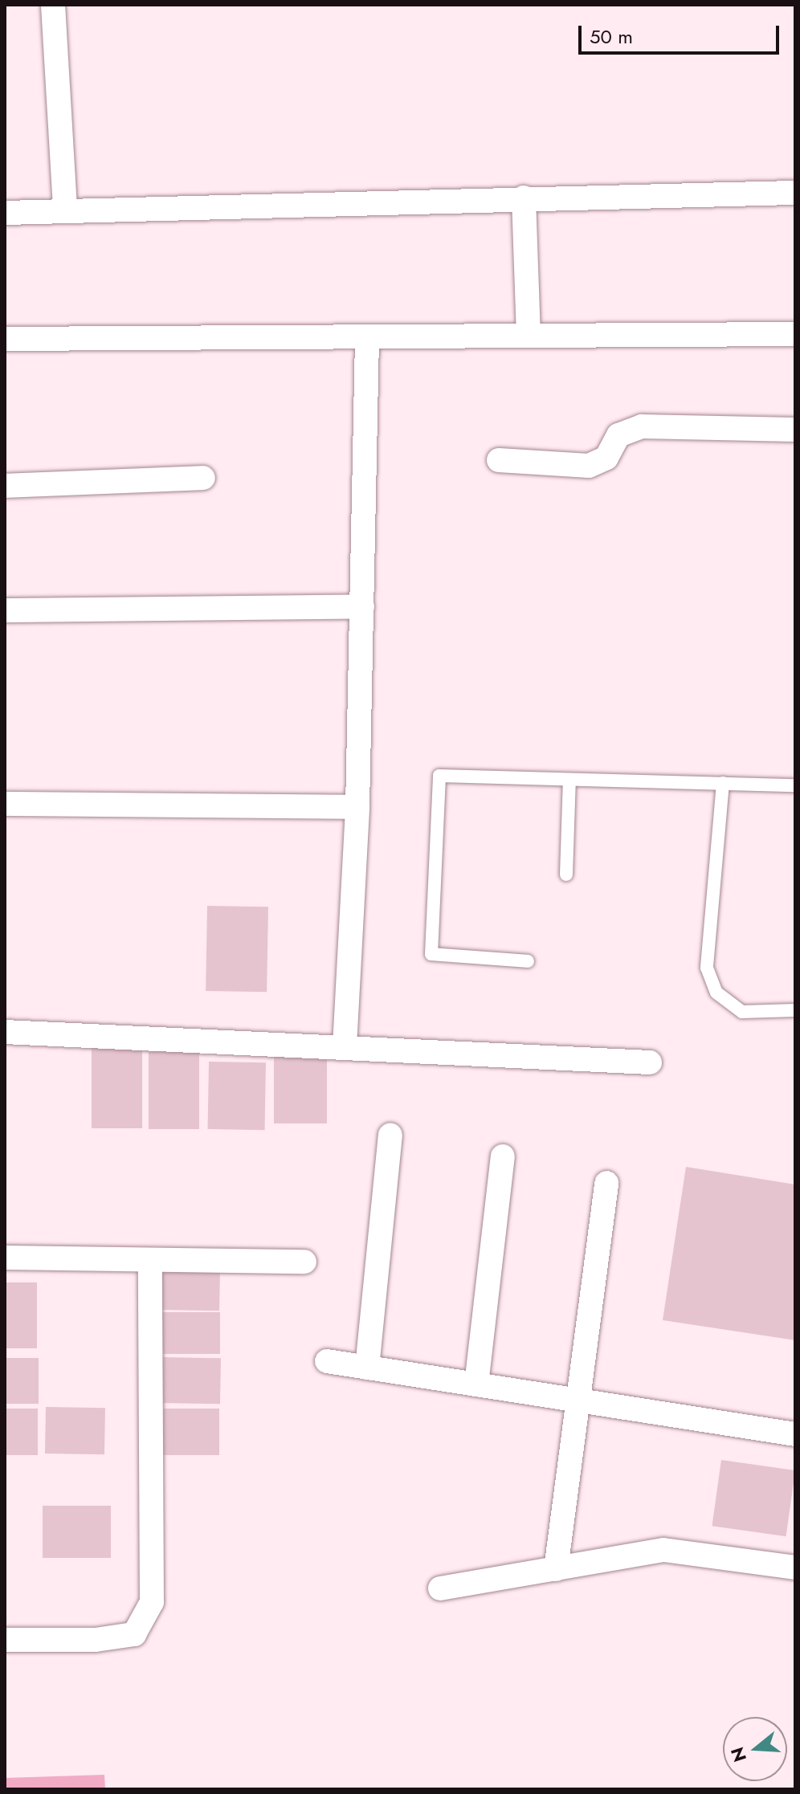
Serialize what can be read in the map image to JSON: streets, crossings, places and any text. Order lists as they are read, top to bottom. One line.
{"scale_bar":"50 m","north":"left"}
